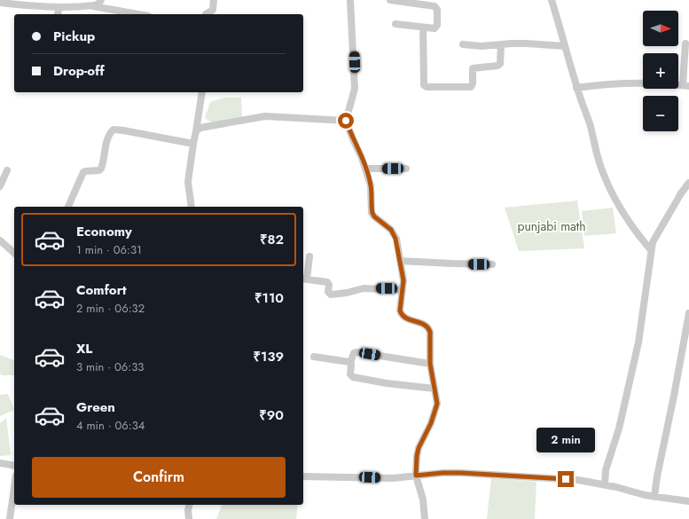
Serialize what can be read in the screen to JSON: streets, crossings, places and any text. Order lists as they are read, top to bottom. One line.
{"parks":["punjabi math"],"north":"right","page":{"map_buttons":["+","−"],"banner":["Pickup","Drop-off"],"list":[{"name":"Economy","note":"1 min · 06:31","value":"₹82"},{"name":"Comfort","note":"2 min · 06:32","value":"₹110"},{"name":"XL","note":"3 min · 06:33","value":"₹139"},{"name":"Green","note":"4 min · 06:34","value":"₹90"}],"bubble":"2 min","buttons":"Confirm"}}
